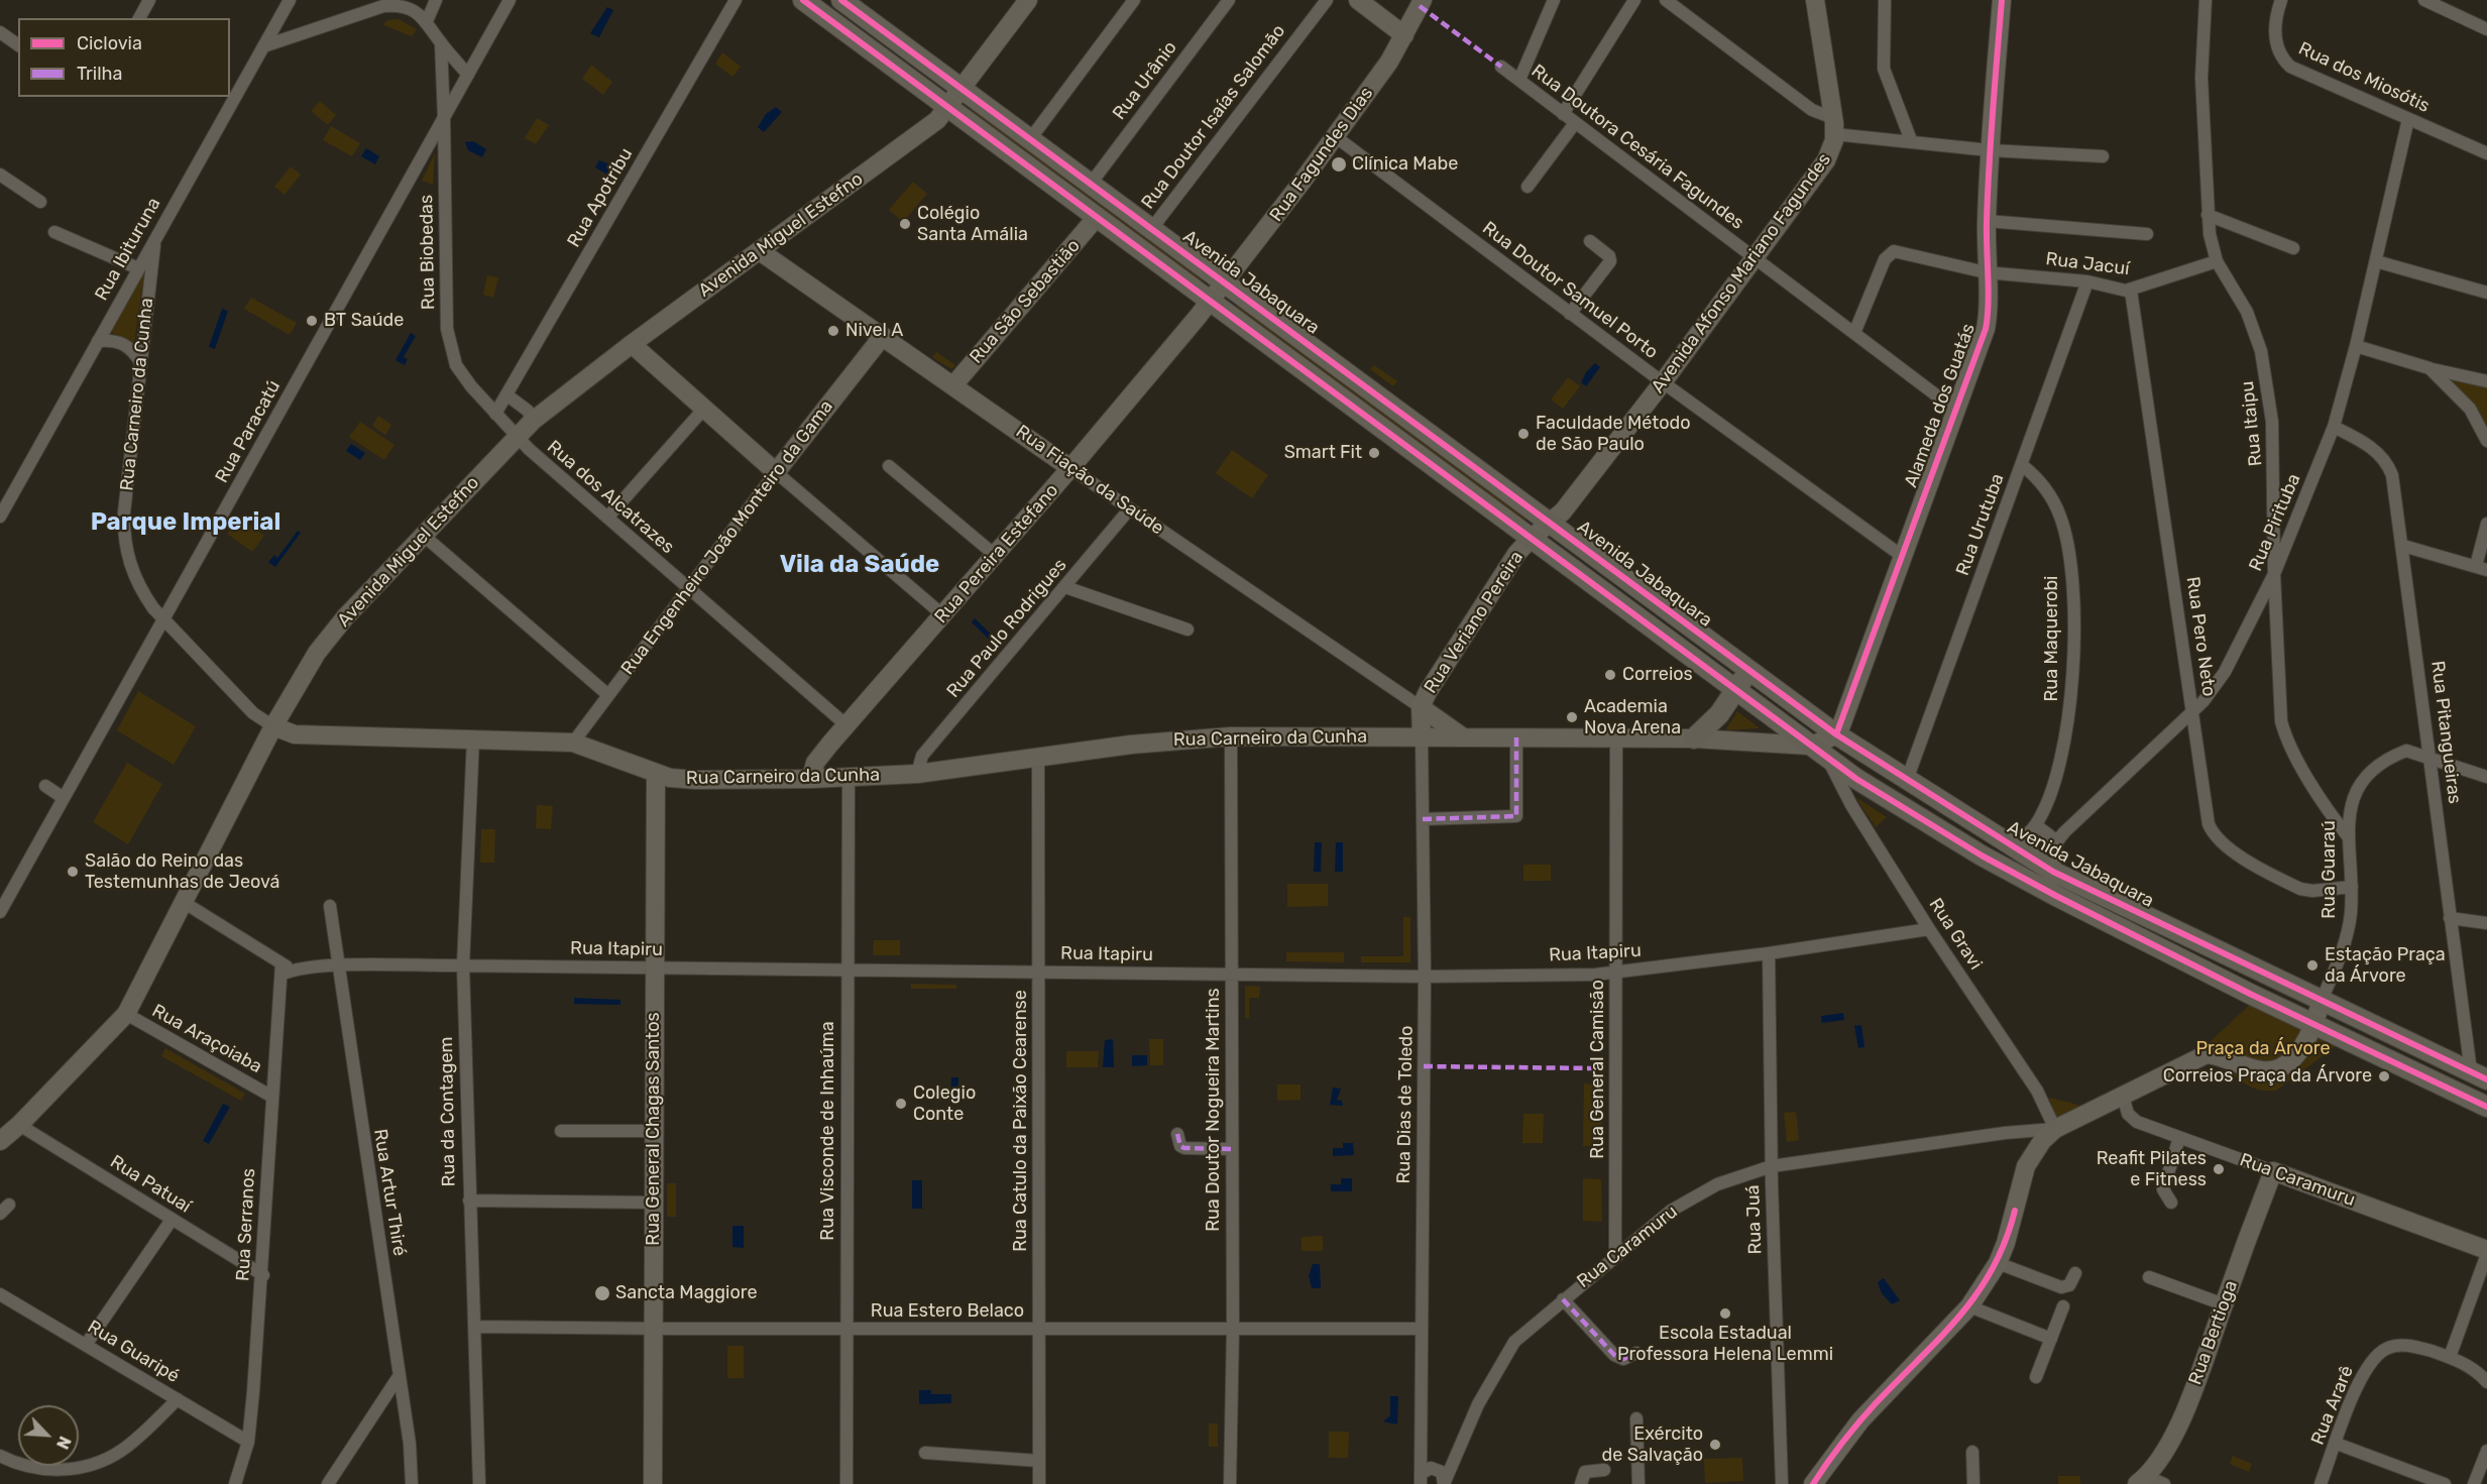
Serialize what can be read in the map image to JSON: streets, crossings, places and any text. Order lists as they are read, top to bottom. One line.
{"streets":{"main road":["Avenida Jabaquara"],"street":["Rua dos Miosótis","Rua Urânio","Rua Doutor Isaías Salomão","Rua Doutora Cesária Fagundes","Rua Fagundes Dias","Rua Apotribu","Avenida Miguel Estefno","Rua Ibituruna","Rua Biobedas","Rua Jacuí","Avenida Afonso Mariano Fagundes","Rua Doutor Samuel Porto","Rua São Sebastião","Rua Carneiro da Cunha","Alameda dos Guatás","Rua Itaipu","Rua Paracatú","Rua Fiação da Saúde","Rua dos Alcatrazes","Rua Pirituba","Rua Urutuba","Rua Engenheiro João Monteiro da Gama","Rua Pereira Estefano","Rua Veriano Pereira","Rua Paulo Rodrigues","Rua Pero Neto","Rua Maquerobi","Rua Pitangueiras","Rua Guaraú","Rua Gravi","Rua Itapiru","Rua Araçoiaba","Rua General Camisão","Rua Dias de Toledo","Rua Doutor Nogueira Martins","Rua da Contagem","Rua Catulo da Paixão Cearense","Rua General Chagas Santos","Rua Visconde de Inhaúma","Rua Caramuru","Rua Patuaí","Rua Artur Thiré","Rua Juá","Rua Serranos","Rua Estero Belaco","Rua Bertioga","Rua Guaripé","Rua Ararê"]},"crossings":[["Rua dos Miosótis","Rua Pirituba"],["Rua Urânio","Avenida Jabaquara"],["Rua Doutor Isaías Salomão","Avenida Jabaquara"],["Rua Doutora Cesária Fagundes","Rua Jacuí"],["Rua Doutora Cesária Fagundes","Avenida Afonso Mariano Fagundes"],["Rua Doutora Cesária Fagundes","Alameda dos Guatás"],["Rua Fagundes Dias","Avenida Jabaquara"],["Rua Fagundes Dias","Rua Doutor Samuel Porto"],["Rua Fagundes Dias","Rua Pereira Estefano"],["Rua Apotribu","Rua Biobedas"],["Avenida Miguel Estefno","Rua Biobedas"],["Avenida Miguel Estefno","Avenida Jabaquara"],["Avenida Miguel Estefno","Rua Carneiro da Cunha"],["Avenida Miguel Estefno","Rua Fiação da Saúde"],["Avenida Miguel Estefno","Rua dos Alcatrazes"],["Avenida Miguel Estefno","Rua Araçoiaba"],["Avenida Miguel Estefno","Rua Patuaí"],["Rua Ibituruna","Rua Biobedas"],["Rua Ibituruna","Rua Carneiro da Cunha"],["Rua Biobedas","Rua Paracatú"],["Rua Biobedas","Rua dos Alcatrazes"],["Rua Jacuí","Alameda dos Guatás"],["Rua Jacuí","Rua Itaipu"],["Rua Jacuí","Rua Urutuba"],["Rua Jacuí","Rua Pero Neto"],["Avenida Afonso Mariano Fagundes","Avenida Jabaquara"],["Avenida Afonso Mariano Fagundes","Rua Doutor Samuel Porto"],["Avenida Afonso Mariano Fagundes","Rua Veriano Pereira"],["Avenida Jabaquara","Rua São Sebastião"],["Avenida Jabaquara","Rua Carneiro da Cunha"],["Avenida Jabaquara","Alameda dos Guatás"],["Avenida Jabaquara","Rua Urutuba"],["Avenida Jabaquara","Rua Pereira Estefano"],["Avenida Jabaquara","Rua Veriano Pereira"],["Avenida Jabaquara","Rua Maquerobi"],["Avenida Jabaquara","Rua Pitangueiras"],["Avenida Jabaquara","Rua Guaraú"],["Avenida Jabaquara","Rua Gravi"],["Rua Doutor Samuel Porto","Alameda dos Guatás"],["Rua São Sebastião","Rua Fiação da Saúde"],["Rua Carneiro da Cunha","Rua Paracatú"],["Rua Carneiro da Cunha","Rua Fiação da Saúde"],["Rua Carneiro da Cunha","Rua Engenheiro João Monteiro da Gama"],["Rua Carneiro da Cunha","Rua Pereira Estefano"],["Rua Carneiro da Cunha","Rua Veriano Pereira"],["Rua Carneiro da Cunha","Rua Paulo Rodrigues"],["Rua Carneiro da Cunha","Rua General Camisão"],["Rua Carneiro da Cunha","Rua Dias de Toledo"],["Rua Carneiro da Cunha","Rua Doutor Nogueira Martins"],["Rua Carneiro da Cunha","Rua da Contagem"],["Rua Carneiro da Cunha","Rua Catulo da Paixão Cearense"],["Rua Carneiro da Cunha","Rua General Chagas Santos"],["Rua Carneiro da Cunha","Rua Visconde de Inhaúma"],["Rua Itaipu","Rua Pirituba"],["Rua Itaipu","Rua Guaraú"],["Rua Fiação da Saúde","Rua Engenheiro João Monteiro da Gama"],["Rua Fiação da Saúde","Rua Pereira Estefano"],["Rua Fiação da Saúde","Rua Veriano Pereira"],["Rua Fiação da Saúde","Rua Paulo Rodrigues"],["Rua Fiação da Saúde","Rua Dias de Toledo"],["Rua dos Alcatrazes","Rua Engenheiro João Monteiro da Gama"],["Rua dos Alcatrazes","Rua Pereira Estefano"],["Rua Pirituba","Rua Pero Neto"],["Rua Pirituba","Rua Pitangueiras"],["Rua Urutuba","Rua Maquerobi"],["Rua Veriano Pereira","Rua Dias de Toledo"],["Rua Pero Neto","Rua Guaraú"],["Rua Pitangueiras","Rua Guaraú"],["Rua Gravi","Rua Itapiru"],["Rua Gravi","Rua Caramuru"],["Rua Itapiru","Rua General Camisão"],["Rua Itapiru","Rua Dias de Toledo"],["Rua Itapiru","Rua Doutor Nogueira Martins"],["Rua Itapiru","Rua da Contagem"],["Rua Itapiru","Rua Catulo da Paixão Cearense"],["Rua Itapiru","Rua General Chagas Santos"],["Rua Itapiru","Rua Visconde de Inhaúma"],["Rua Itapiru","Rua Artur Thiré"],["Rua Itapiru","Rua Juá"],["Rua Itapiru","Rua Serranos"],["Rua Araçoiaba","Rua Serranos"],["Rua General Camisão","Rua Caramuru"],["Rua Dias de Toledo","Rua Estero Belaco"],["Rua Doutor Nogueira Martins","Rua Estero Belaco"],["Rua da Contagem","Rua Estero Belaco"],["Rua Catulo da Paixão Cearense","Rua Estero Belaco"],["Rua General Chagas Santos","Rua Estero Belaco"],["Rua Visconde de Inhaúma","Rua Estero Belaco"],["Rua Caramuru","Rua Juá"],["Rua Caramuru","Rua Bertioga"],["Rua Patuaí","Rua Serranos"],["Rua Serranos","Rua Guaripé"]],"districts":["Parque Imperial","Vila da Saúde"],"parks":["Praça da Árvore"],"places":["Clínica Mabe","Colégio Santa Amália","BT Saúde","Nivel A","Faculdade Método de São Paulo","Smart Fit","Correios","Academia Nova Arena","Salão do Reino das Testemunhas de Jeová","Estação Praça da Árvore","Correios Praça da Árvore","Colegio Conte","Reafit Pilates e Fitness","Sancta Maggiore","Escola Estadual Professora Helena Lemmi","Exército de Salvação"],"legend":["Ciclovia","Trilha"],"north":"bottom right"}
